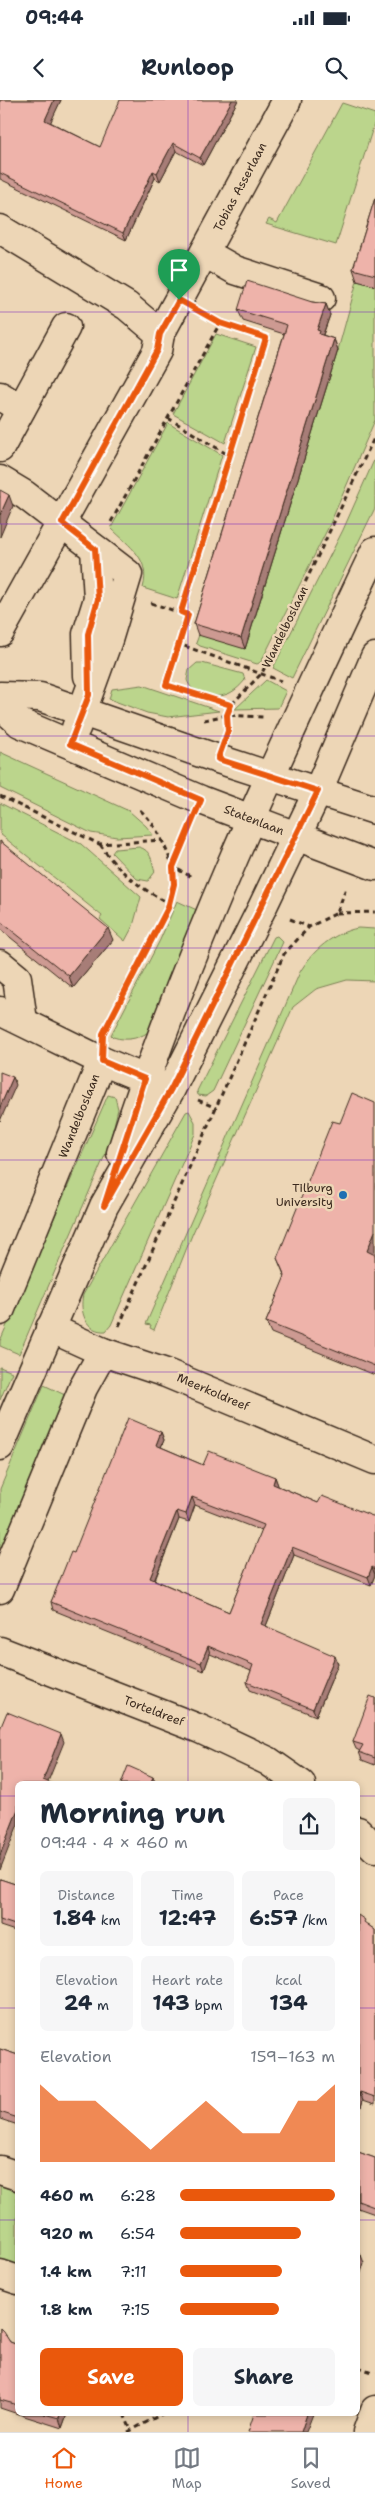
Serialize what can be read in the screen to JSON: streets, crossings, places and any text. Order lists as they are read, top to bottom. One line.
{"streets":{"street":["Tobias Asserlaan","Wandelboslaan","Statenlaan","Meerkoldreef","Torteldreef"]},"crossings":[["Wandelboslaan","Statenlaan"]],"places":["Tilburg University"],"page":{"status":"09:44","header":"Runloop","heading":["Morning run","09:44 · 4 × 460 m"],"stats":[["Distance","1.84 km"],["Time","12:47"],["Pace","6:57 /km"],["Elevation","24 m"],["Heart rate","143 bpm"],["kcal","134"]],"chart":["Elevation","159–163 m"],"list":[{"name":"460 m","note":"6:28"},{"name":"920 m","note":"6:54"},{"name":"1.4 km","note":"7:11"},{"name":"1.8 km","note":"7:15"}],"buttons":["Save","Share"],"tabs":["Home","Map","Saved"]}}
